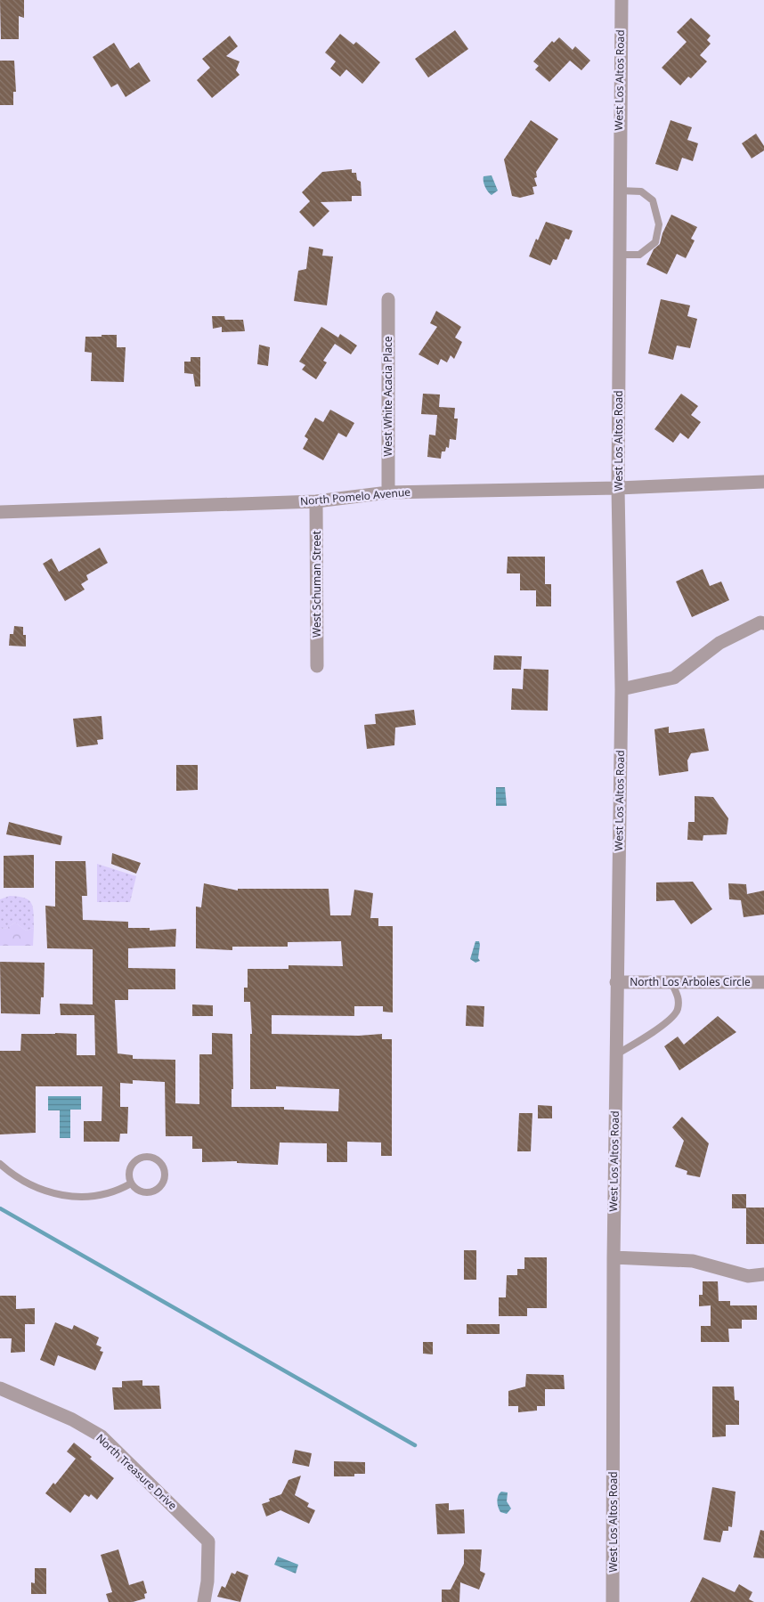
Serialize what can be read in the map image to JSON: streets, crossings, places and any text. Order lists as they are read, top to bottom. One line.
{"streets":{"street":["West Los Altos Road","West White Acacia Place","North Pomelo Avenue","West Schuman Street","North Los Arboles Circle","North Treasure Drive"]},"crossings":[["West Los Altos Road","North Pomelo Avenue"],["West Los Altos Road","North Los Arboles Circle"],["West White Acacia Place","North Pomelo Avenue"],["North Pomelo Avenue","West Schuman Street"]]}
